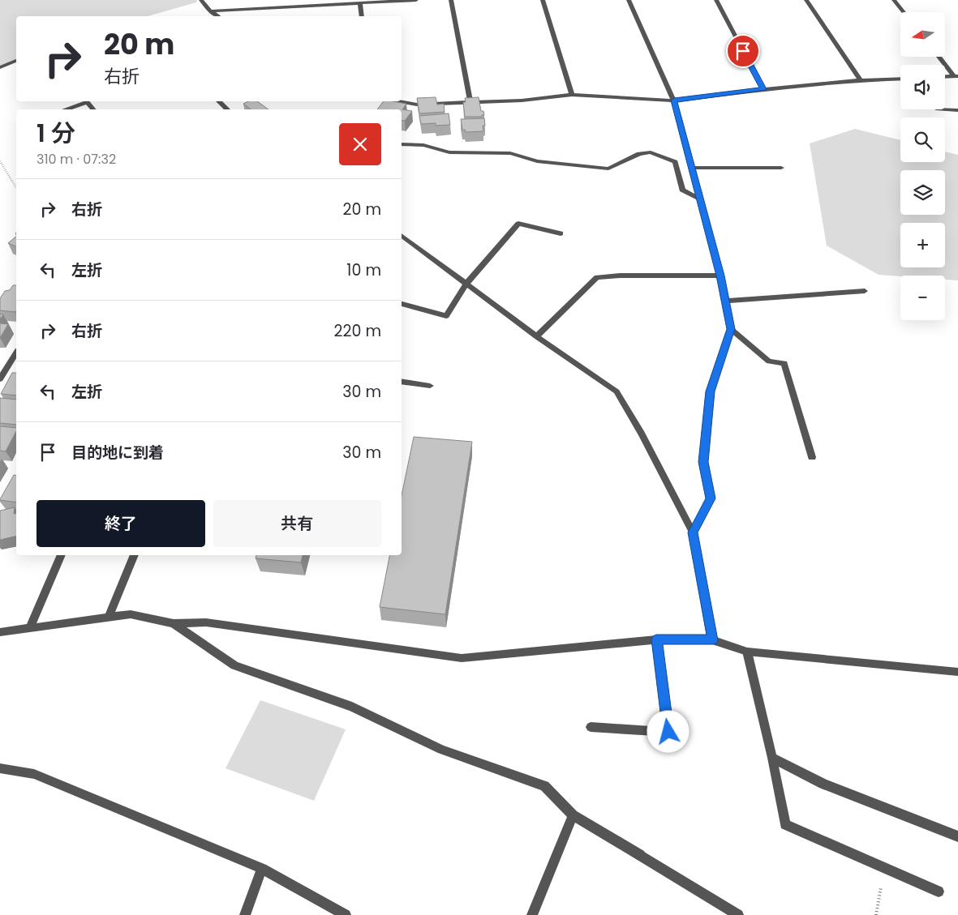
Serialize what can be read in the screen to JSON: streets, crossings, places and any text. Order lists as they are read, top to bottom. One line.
{"north":"left","page":{"map_buttons":["+","−"],"turn":["20 m","右折"],"heading":["1 分","310 m · 07:32"],"list":[{"name":"右折","value":"20 m"},{"name":"左折","value":"10 m"},{"name":"右折","value":"220 m"},{"name":"左折","value":"30 m"},{"name":"目的地に到着","value":"30 m"}],"buttons":["終了","共有"]}}
